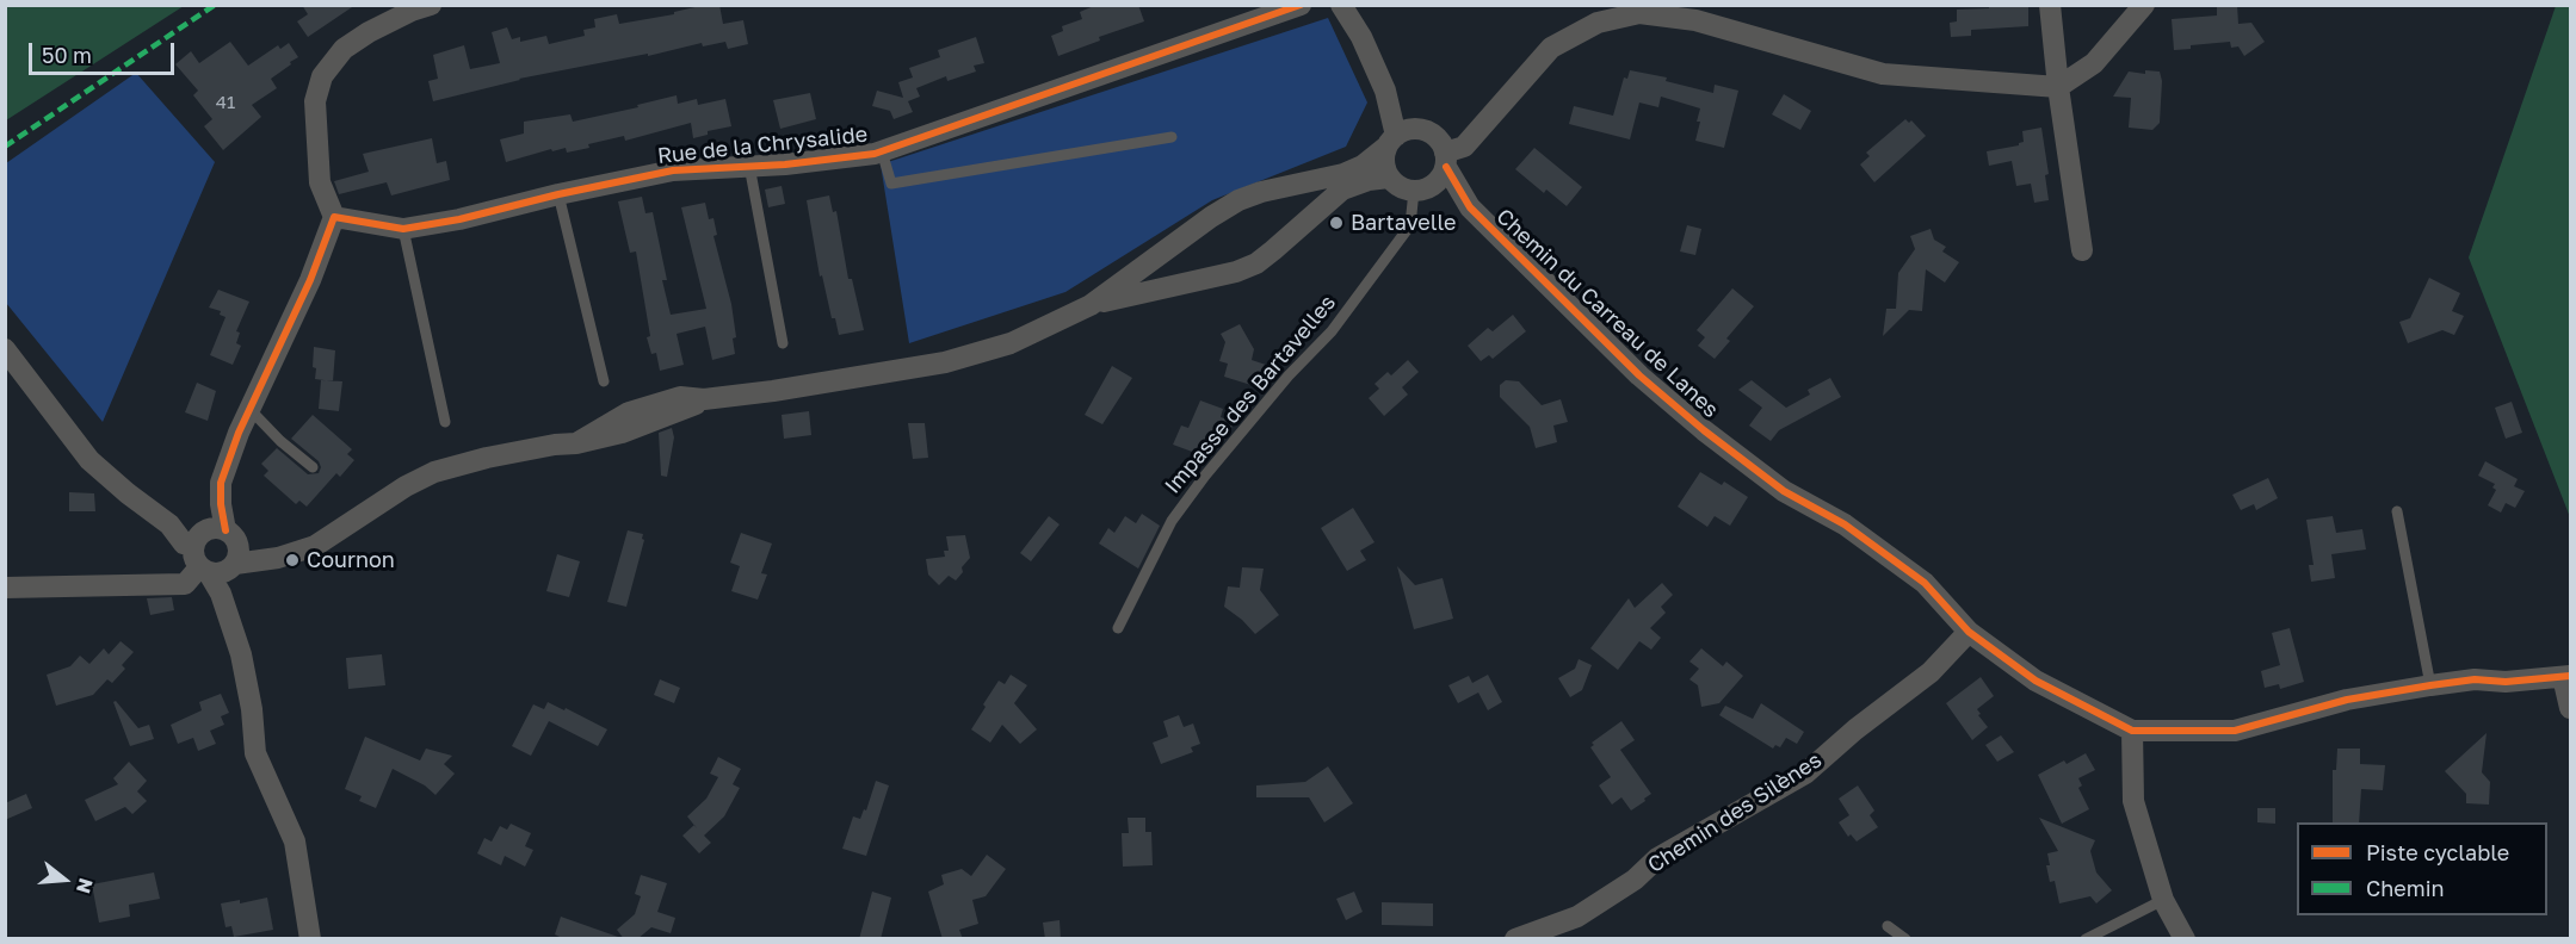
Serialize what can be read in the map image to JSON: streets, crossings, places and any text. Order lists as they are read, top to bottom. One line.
{"streets":{"street":["Rue de la Chrysalide","Chemin du Carreau de Lanes","Chemin des Silènes"],"lane":["Impasse des Bartavelles"]},"crossings":[["Chemin du Carreau de Lanes","Impasse des Bartavelles"],["Chemin du Carreau de Lanes","Chemin des Silènes"]],"places":["Bartavelle","Cournon"],"house_numbers":["41"],"legend":["Piste cyclable","Chemin"],"scale_bar":"50 m","north":"right"}
